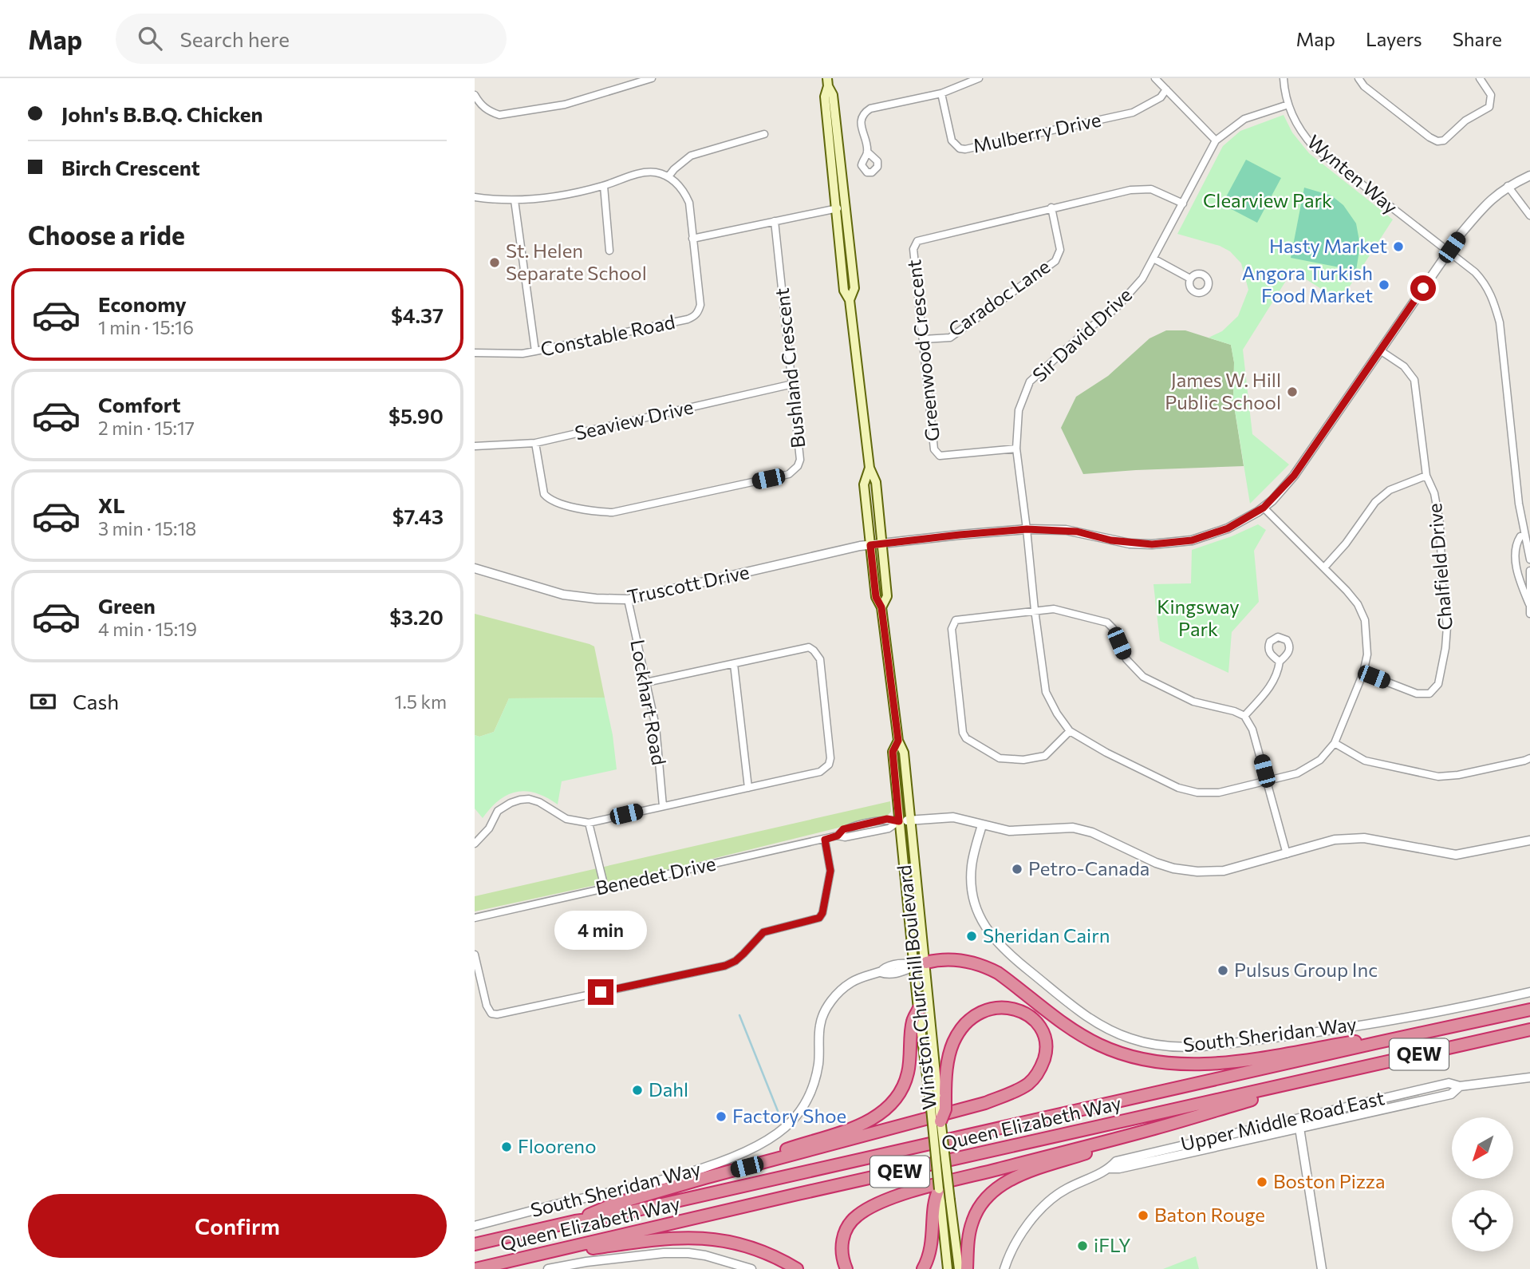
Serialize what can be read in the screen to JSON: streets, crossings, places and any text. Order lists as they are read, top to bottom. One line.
{"streets":{"highway":["QEW","Queen Elizabeth Way"],"main road":["Winston Churchill Boulevard"],"street":["Mulberry Drive","Wynten Way","Caradoc Lane","Sir David Drive","Constable Road","Greenwood Crescent","Bushland Crescent","Seaview Drive","Chalfield Drive","Truscott Drive","Lockhart Road","Benedet Drive","South Sheridan Way","Upper Middle Road East"]},"crossings":[["Wynten Way","Sir David Drive"],["Wynten Way","Truscott Drive"],["Caradoc Lane","Greenwood Crescent"],["Sir David Drive","Greenwood Crescent"],["Sir David Drive","Truscott Drive"],["Bushland Crescent","Seaview Drive"],["Chalfield Drive","Truscott Drive"],["Truscott Drive","Lockhart Road"],["Truscott Drive","Winston Churchill Boulevard"],["Benedet Drive","Winston Churchill Boulevard"],["Winston Churchill Boulevard","South Sheridan Way"]],"parks":["Clearview Park","Kingsway Park"],"places":["Hasty Market","St. Helen Separate School","Angora Turkish Food Market","James W. Hill Public School","Petro-Canada","Sheridan Cairn","Pulsus Group Inc","Dahl","Factory Shoe","Flooreno","Boston Pizza","Baton Rouge","iFLY"],"north":"bottom left","page":{"header":"Map","search":"Search here","nav":["Map","Layers","Share"],"banner":["John's B.B.Q. Chicken","Birch Crescent"],"heading":"Choose a ride","list":[{"name":"Economy","note":"1 min · 15:16","value":"$4.37"},{"name":"Comfort","note":"2 min · 15:17","value":"$5.90"},{"name":"XL","note":"3 min · 15:18","value":"$7.43"},{"name":"Green","note":"4 min · 15:19","value":"$3.20"}],"pay":["Cash","1.5 km"],"bubble":"4 min","buttons":"Confirm"}}
